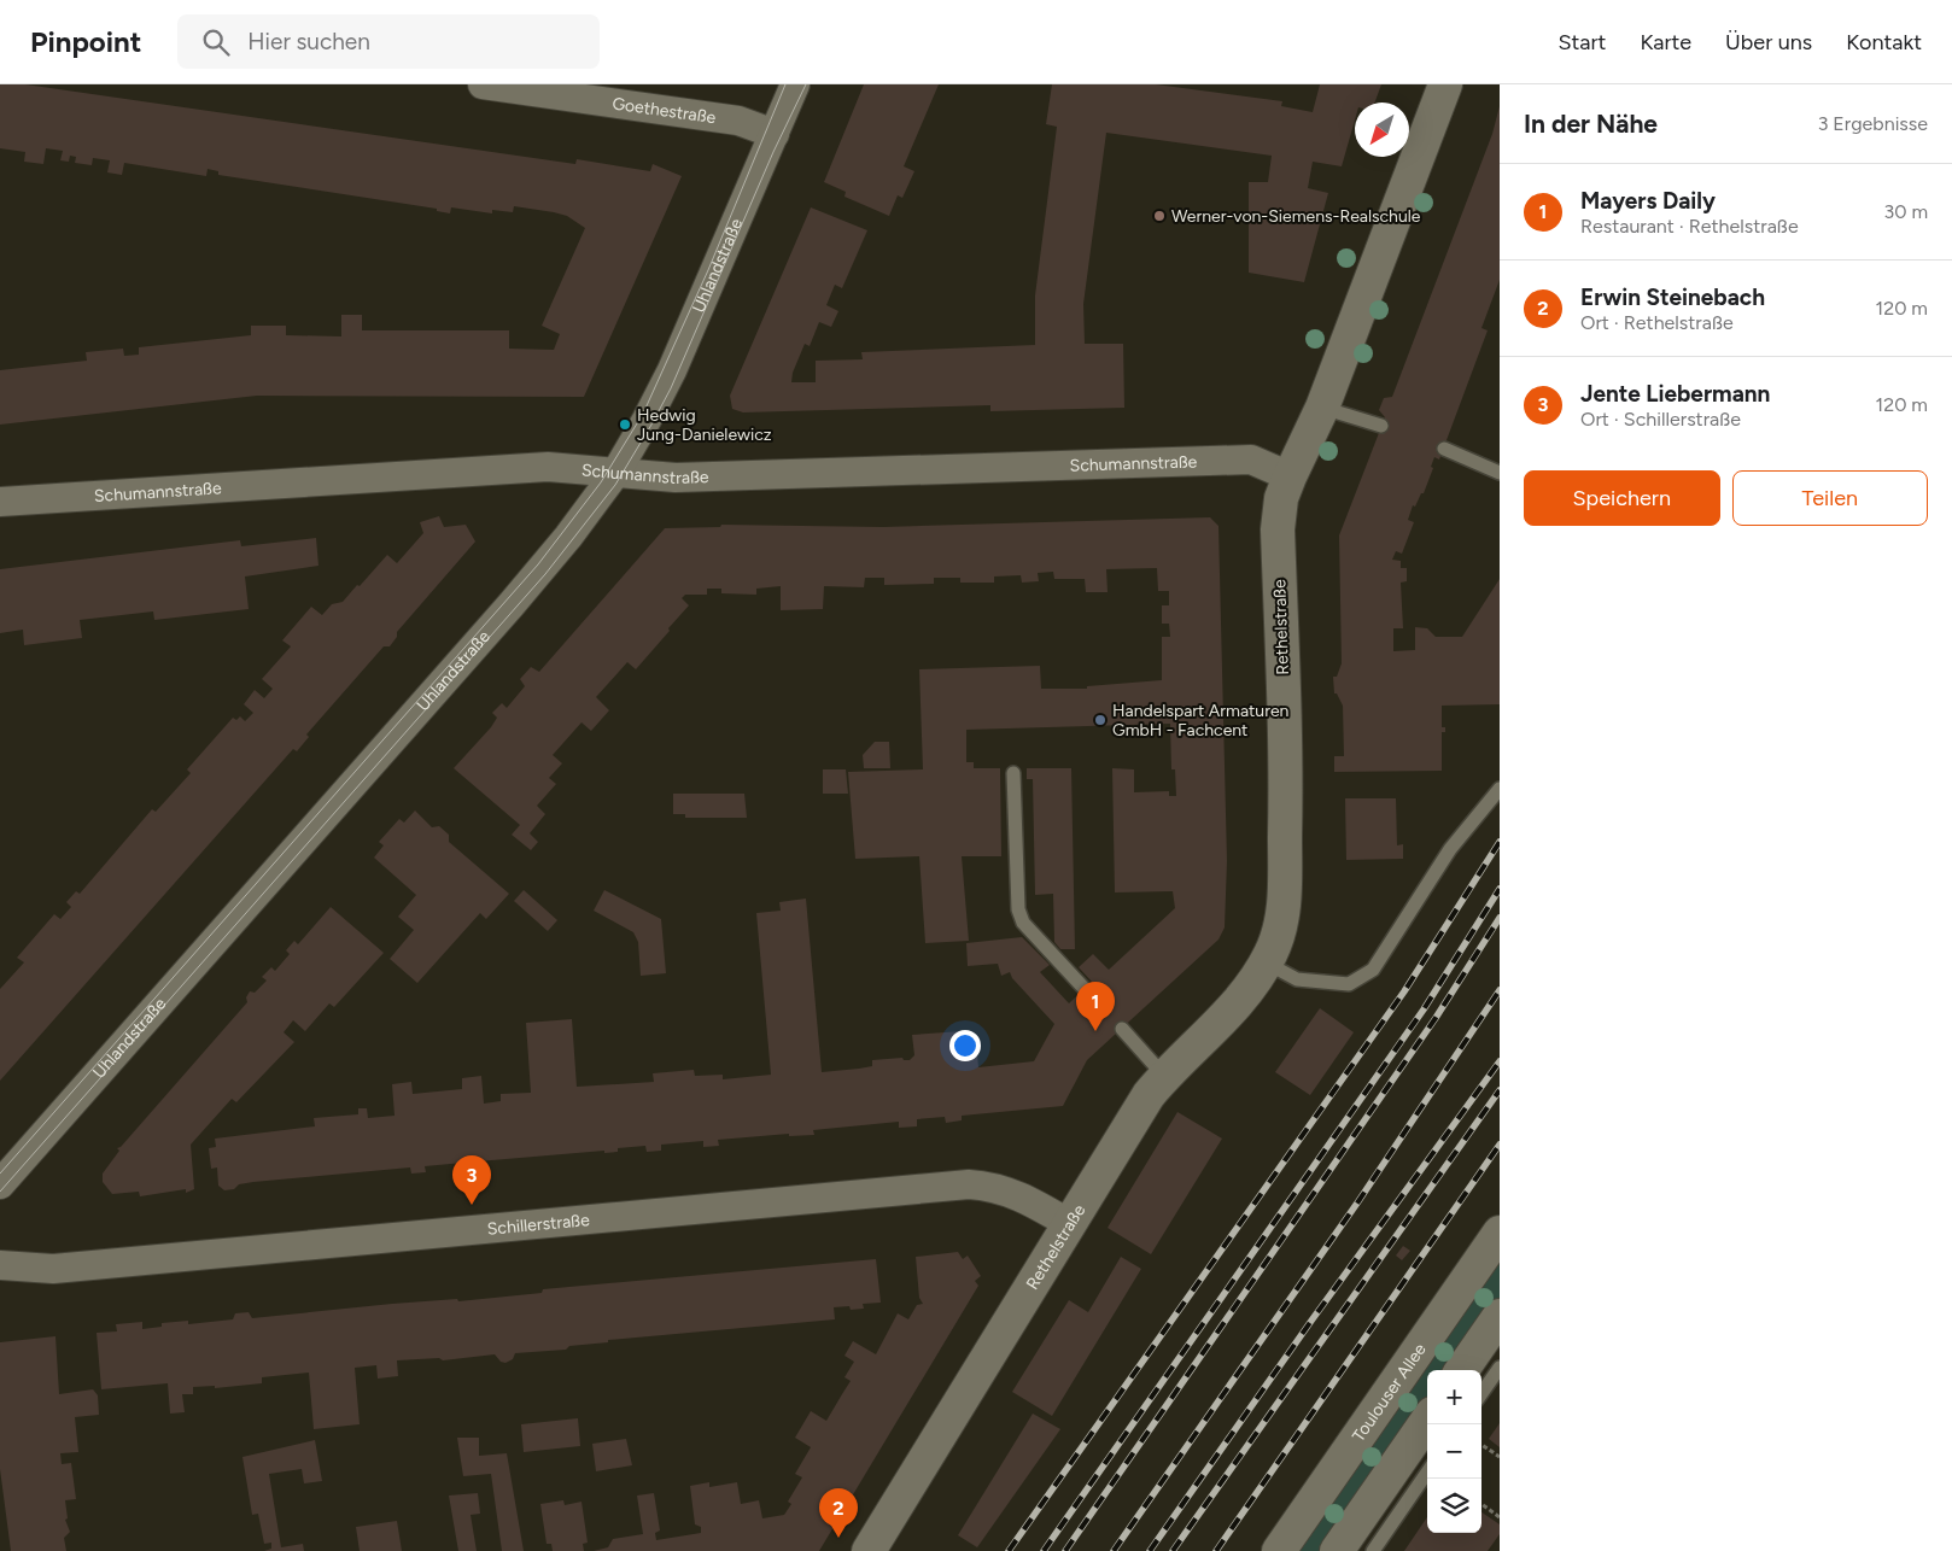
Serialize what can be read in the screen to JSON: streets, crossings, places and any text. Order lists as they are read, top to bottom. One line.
{"streets":{"street":["Goethestraße","Uhlandstraße","Schumannstraße","Rethelstraße","Schillerstraße","Toulouser Allee"]},"crossings":[["Goethestraße","Uhlandstraße"],["Uhlandstraße","Schumannstraße"],["Schumannstraße","Rethelstraße"],["Rethelstraße","Schillerstraße"]],"places":["Werner-von-Siemens-Realschule","Hedwig Jung-Danielewicz","Handelspart Armaturen GmbH - Fachcent"],"north":"bottom left","page":{"header":"Pinpoint","search":"Hier suchen","nav":["Start","Karte","Über uns","Kontakt"],"heading":["In der Nähe","3 Ergebnisse"],"list":[{"mark":"1","name":"Mayers Daily","note":"Restaurant · Rethelstraße","value":"30 m"},{"mark":"2","name":"Erwin Steinebach","note":"Ort · Rethelstraße","value":"120 m"},{"mark":"3","name":"Jente Liebermann","note":"Ort · Schillerstraße","value":"120 m"}],"buttons":["Speichern","Teilen"],"pins":["1","3","2"],"map_buttons":["+","−"]}}
